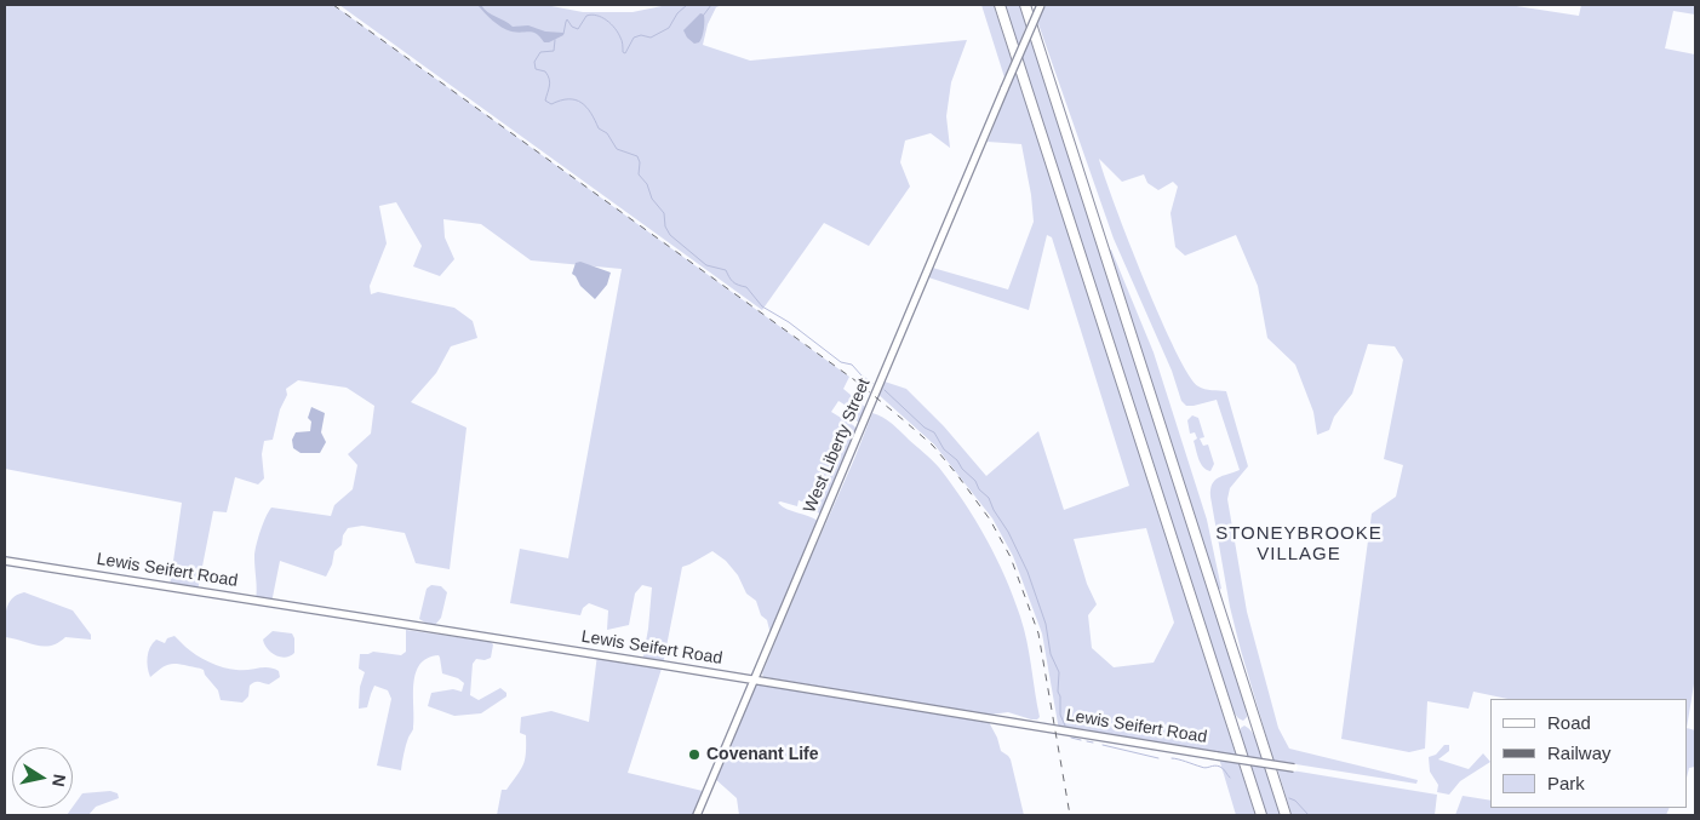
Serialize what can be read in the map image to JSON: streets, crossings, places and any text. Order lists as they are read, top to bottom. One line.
{"streets":{"street":["West Liberty Street","Lewis Seifert Road"]},"crossings":[["West Liberty Street","Lewis Seifert Road"]],"districts":["STONEYBROOKE VILLAGE"],"places":["Covenant Life"],"legend":["Road","Railway","Park"],"north":"right"}
